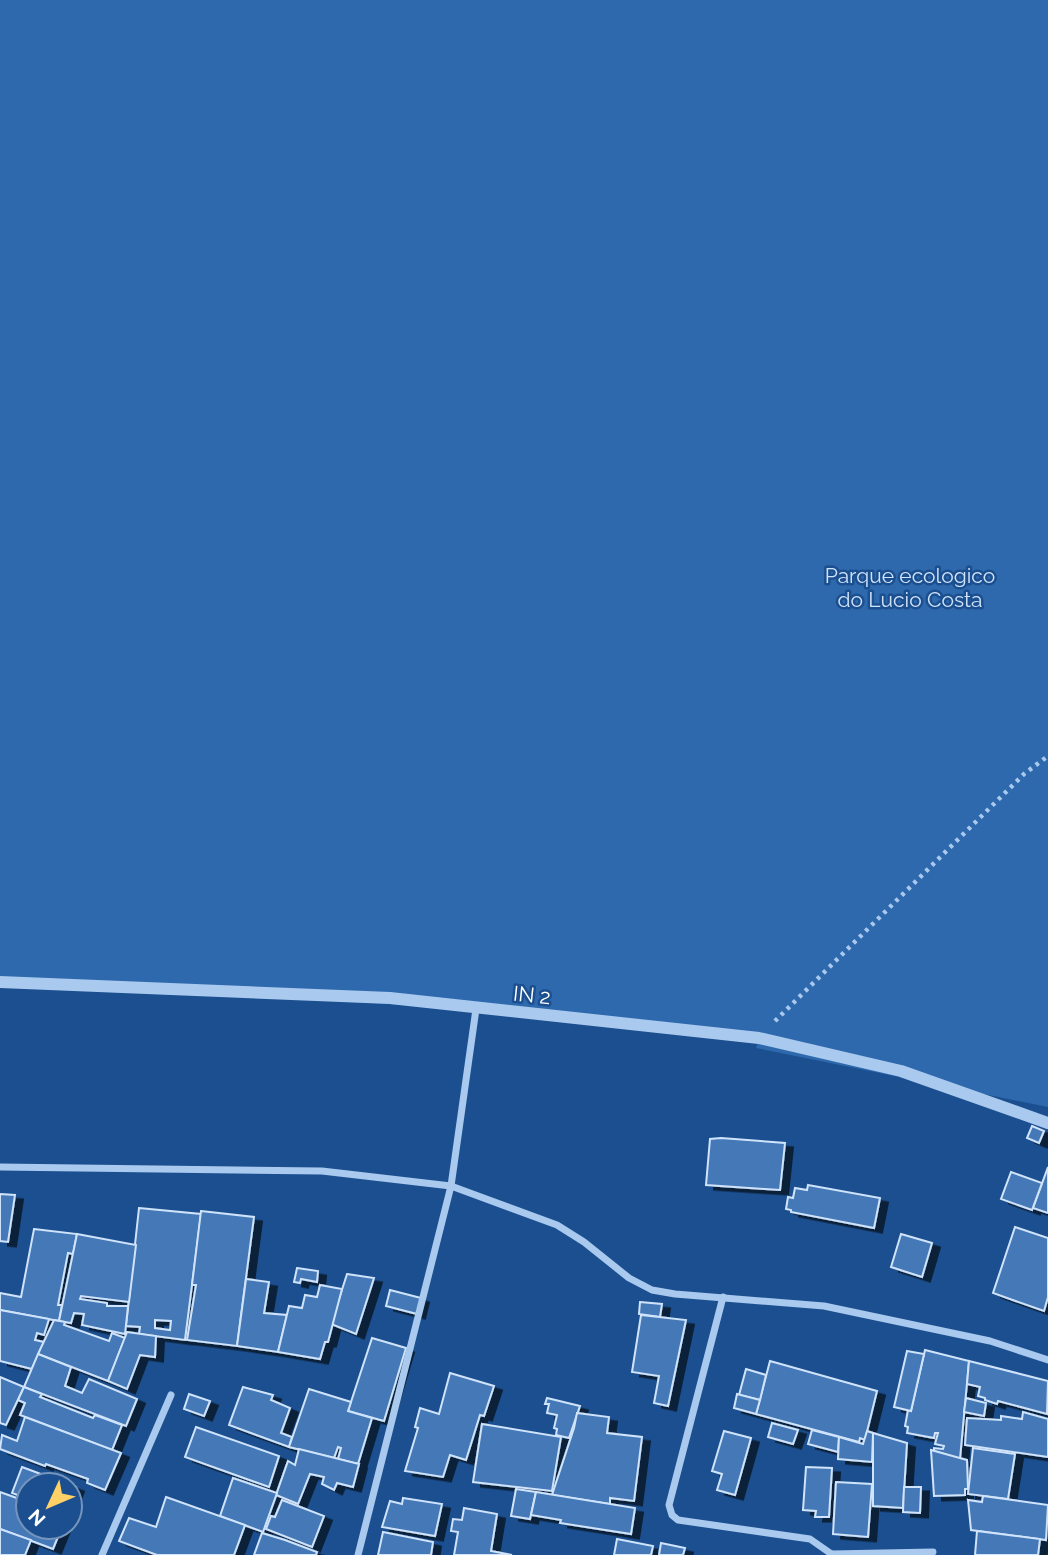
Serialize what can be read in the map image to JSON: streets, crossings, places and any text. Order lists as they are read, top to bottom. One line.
{"streets":{"street":["IN 2"]},"parks":["Parque ecologico do Lucio Costa"],"north":"bottom left"}
